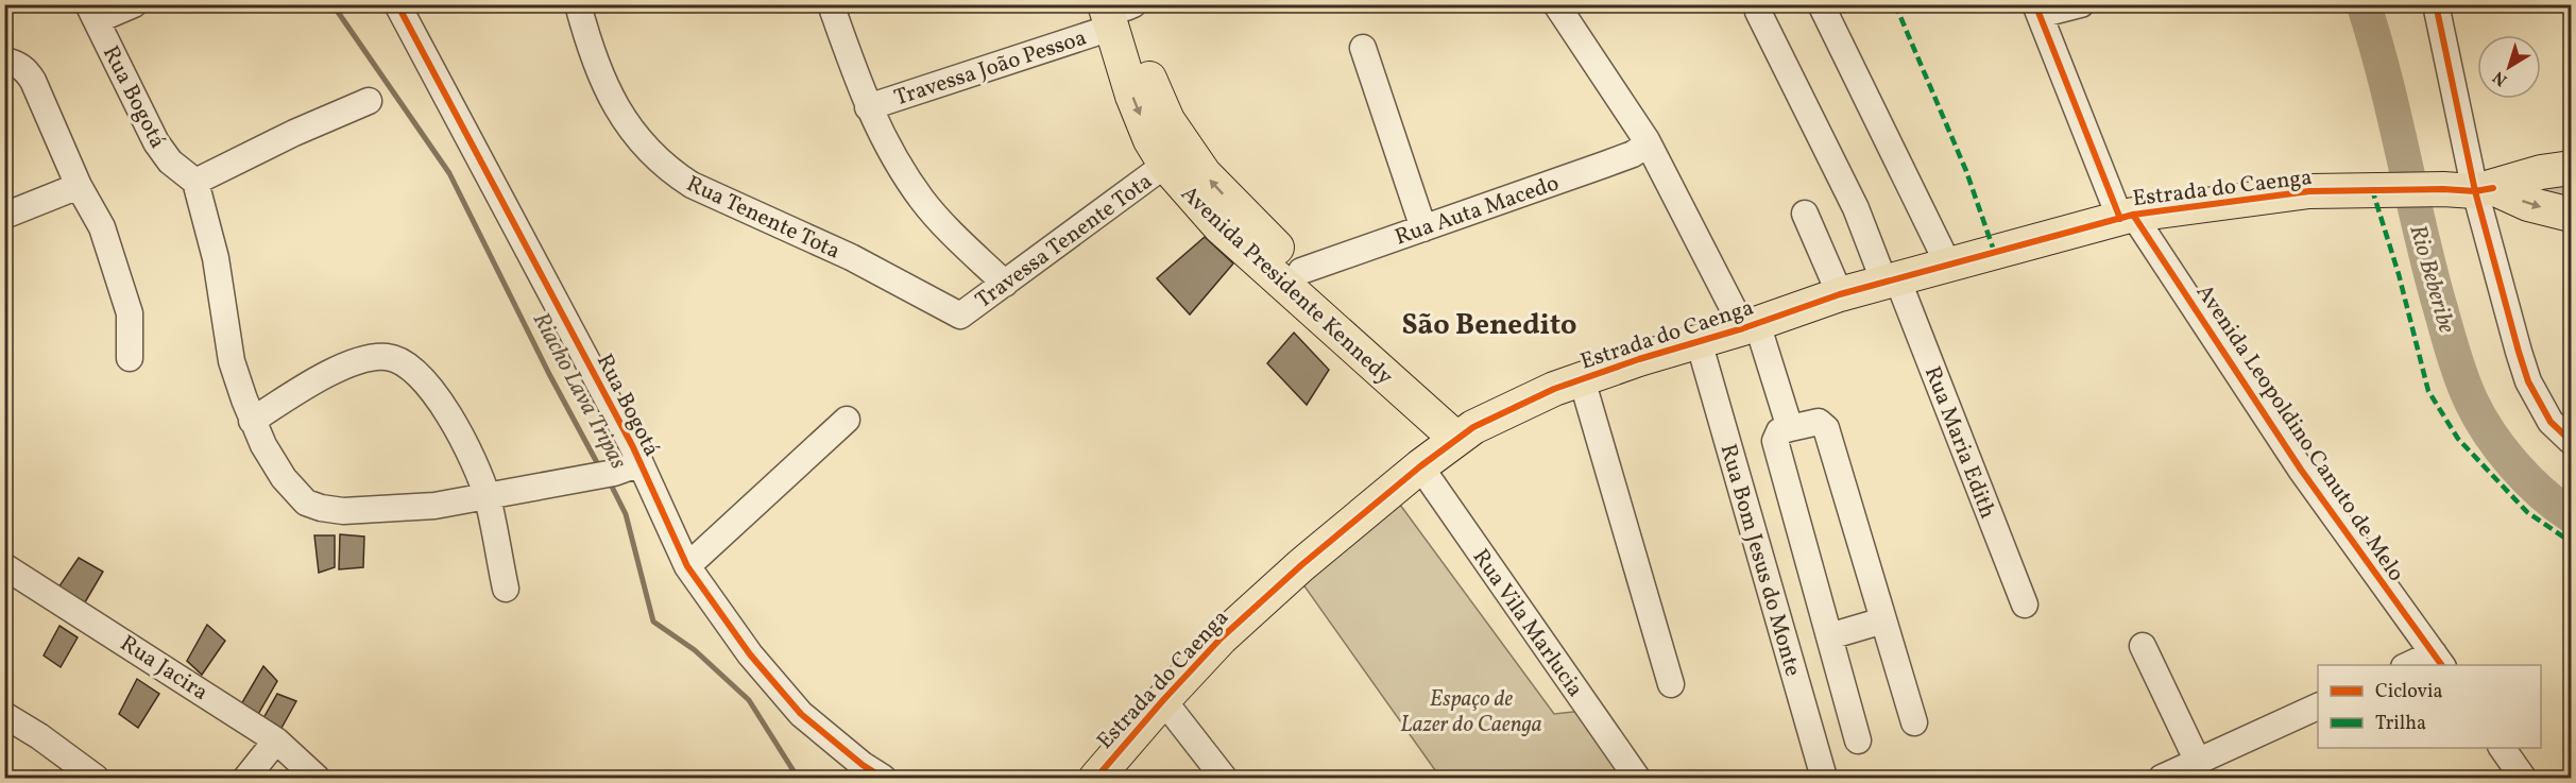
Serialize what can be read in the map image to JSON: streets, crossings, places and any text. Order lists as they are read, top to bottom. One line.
{"streets":{"main road":["Estrada do Caenga","Avenida Presidente Kennedy"],"street":["Travessa João Pessoa","Rua Bogotá","Rua Auta Macedo","Rua Tenente Tota","Travessa Tenente Tota","Avenida Leopoldino Canuto de Melo","Rua Maria Edith","Rua Bom Jesus do Monte","Rua Vila Marlucia","Rua Jacira"]},"crossings":[["Travessa João Pessoa","Avenida Presidente Kennedy"],["Estrada do Caenga","Avenida Presidente Kennedy"],["Estrada do Caenga","Avenida Leopoldino Canuto de Melo"],["Estrada do Caenga","Rua Maria Edith"],["Estrada do Caenga","Rua Bom Jesus do Monte"],["Estrada do Caenga","Rua Vila Marlucia"],["Rua Auta Macedo","Avenida Presidente Kennedy"],["Rua Tenente Tota","Travessa Tenente Tota"],["Travessa Tenente Tota","Avenida Presidente Kennedy"]],"districts":["São Benedito"],"water":["Rio Beberibe","Riacho Lava Tripas"],"parks":["Espaço de Lazer do Caenga"],"legend":["Ciclovia","Trilha"],"north":"bottom left"}
